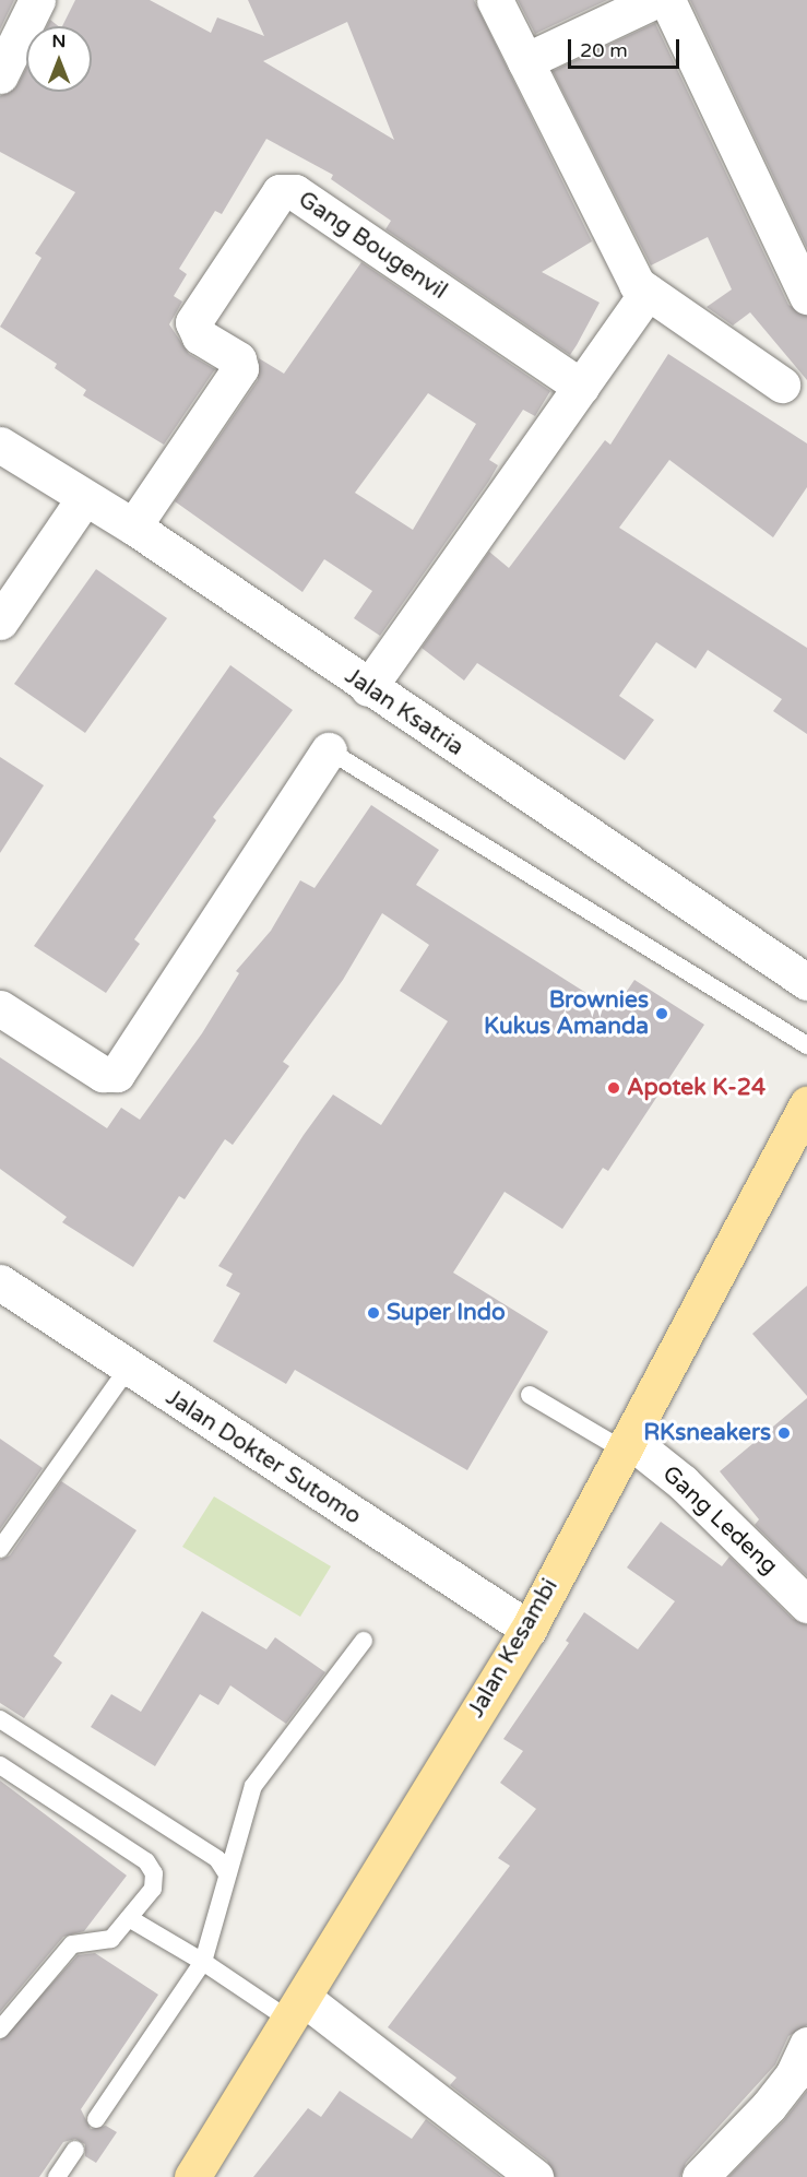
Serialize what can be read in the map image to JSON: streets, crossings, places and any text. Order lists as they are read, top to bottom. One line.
{"streets":{"main road":["Jalan Kesambi"],"street":["Gang Bougenvil","Jalan Ksatria","Jalan Dokter Sutomo","Gang Ledeng"]},"crossings":[["Gang Bougenvil","Jalan Ksatria"],["Jalan Dokter Sutomo","Jalan Kesambi"],["Gang Ledeng","Jalan Kesambi"]],"places":["Brownies Kukus Amanda","Apotek K-24","Super Indo","RKsneakers"],"scale_bar":"20 m","north":"top"}
